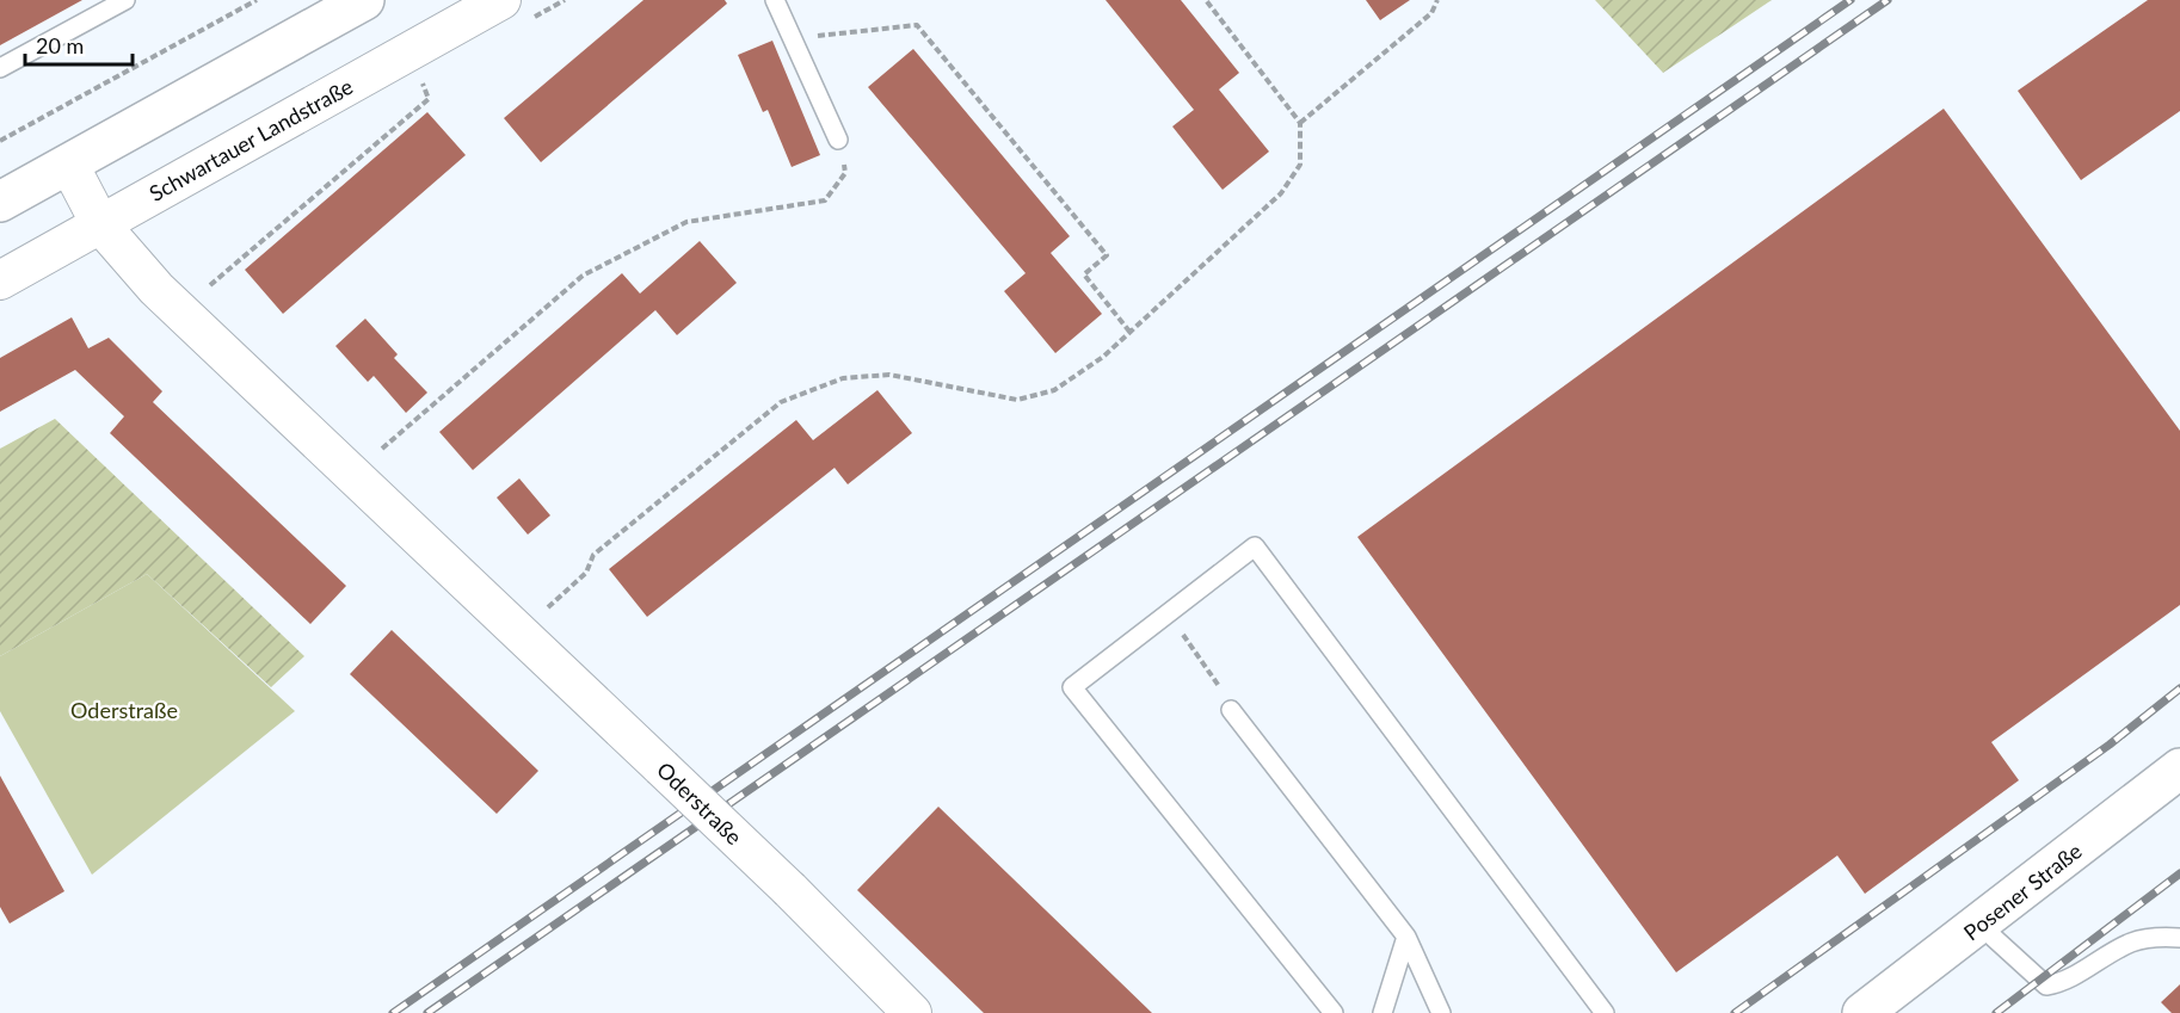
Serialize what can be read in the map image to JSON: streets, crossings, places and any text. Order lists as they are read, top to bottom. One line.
{"streets":{"main road":["Posener Straße"],"street":["Schwartauer Landstraße","Oderstraße"]},"crossings":[["Schwartauer Landstraße","Oderstraße"]],"parks":["Oderstraße"],"scale_bar":"20 m"}
